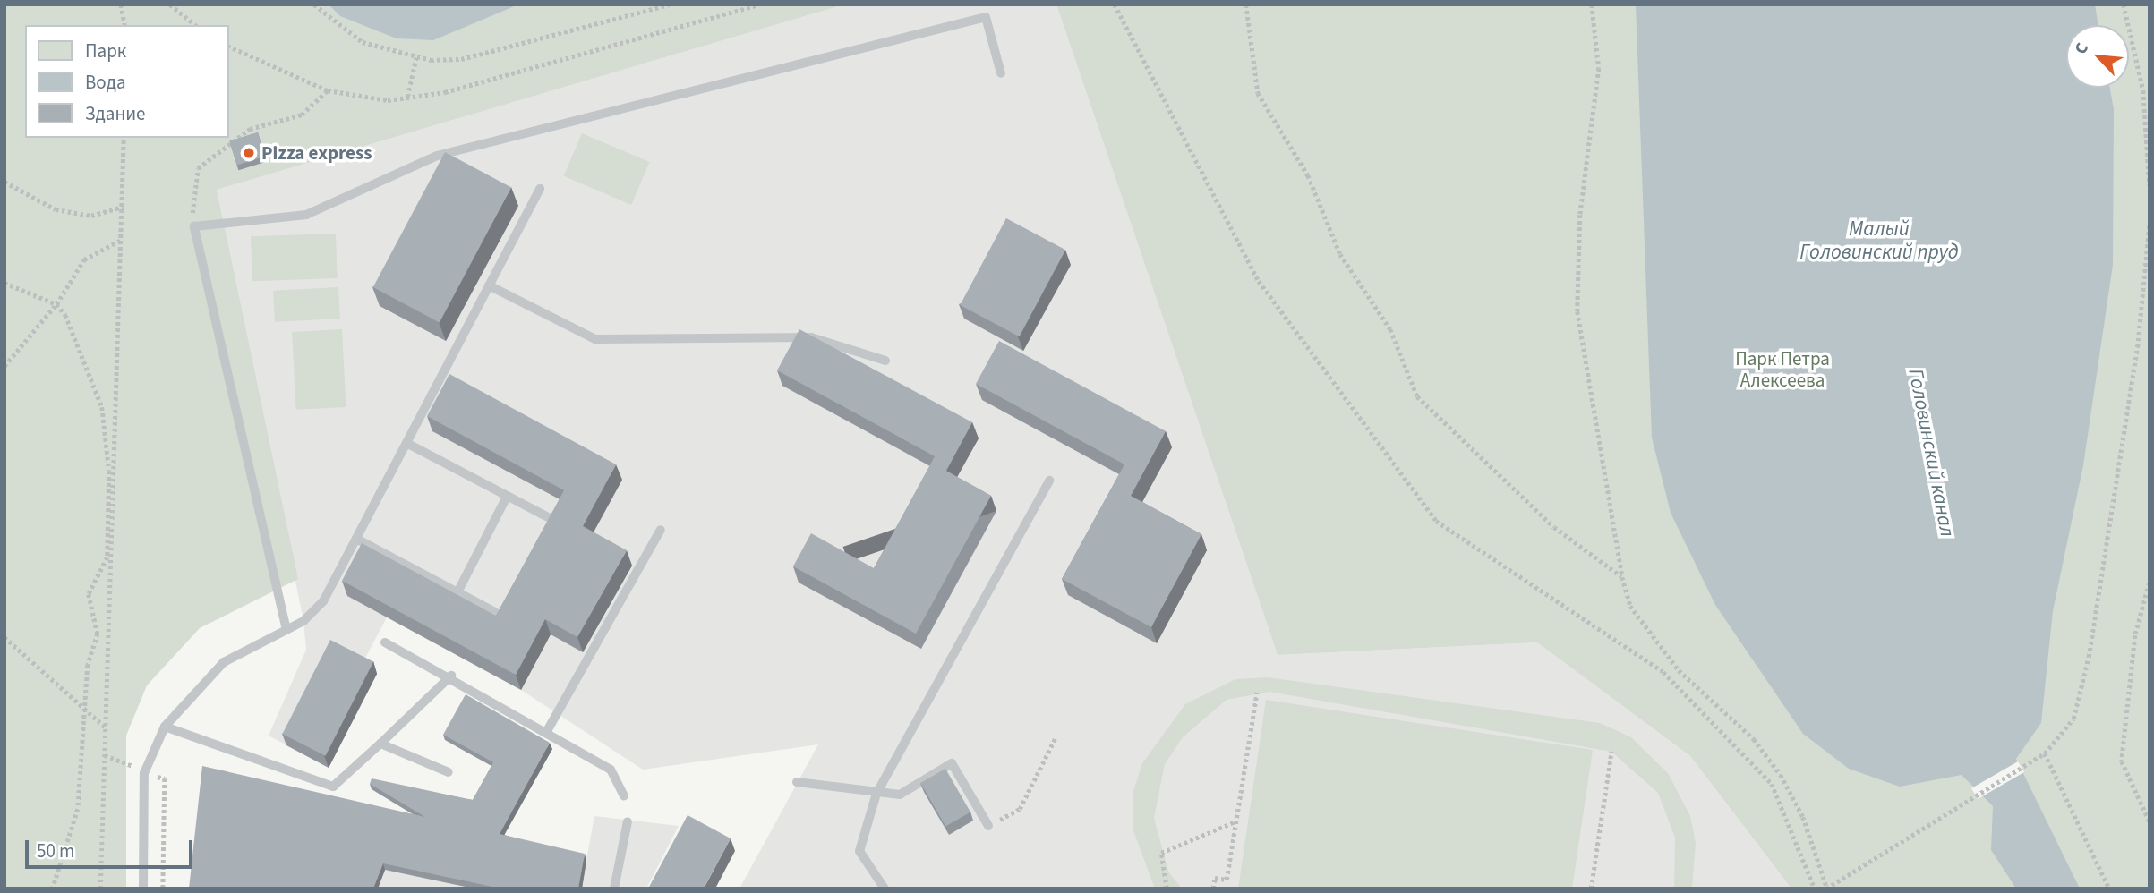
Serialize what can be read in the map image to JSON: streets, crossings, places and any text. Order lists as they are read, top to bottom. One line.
{"water":["Малый Головинский пруд","Головинский канал"],"parks":["Парк Петра Алексеева"],"places":["Pizza express"],"legend":["Парк","Вода","Здание"],"scale_bar":"50 m","north":"top left"}
